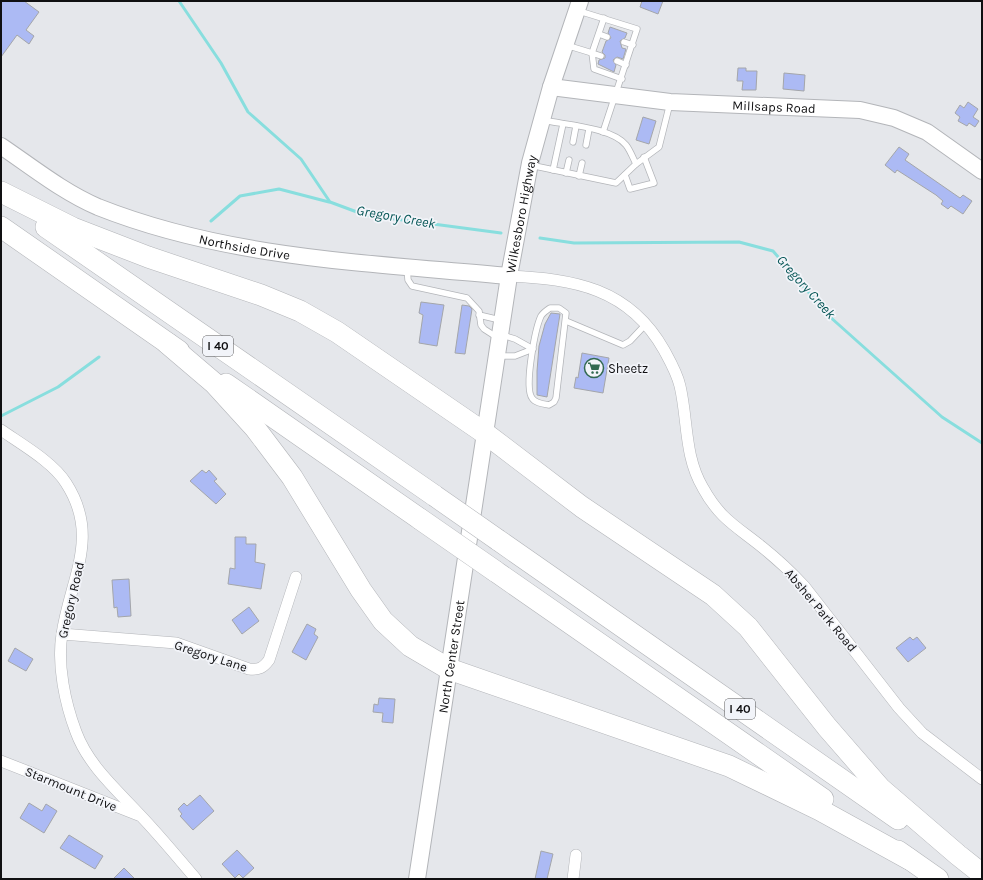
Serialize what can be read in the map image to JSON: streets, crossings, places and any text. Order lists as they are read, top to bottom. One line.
{"streets":{"highway":["I 40"],"street":["Millsaps Road","Wilkesboro Highway","Northside Drive","Gregory Road","Absher Park Road","Gregory Lane","North Center Street","Starmount Drive"]},"crossings":[["Millsaps Road","Wilkesboro Highway"],["Wilkesboro Highway","Northside Drive"],["Wilkesboro Highway","Absher Park Road"],["Wilkesboro Highway","North Center Street"],["Northside Drive","Absher Park Road"],["Gregory Road","Gregory Lane"],["Gregory Road","Starmount Drive"]],"water":["Gregory Creek"],"places":{"supermarket":["Sheetz"]}}
